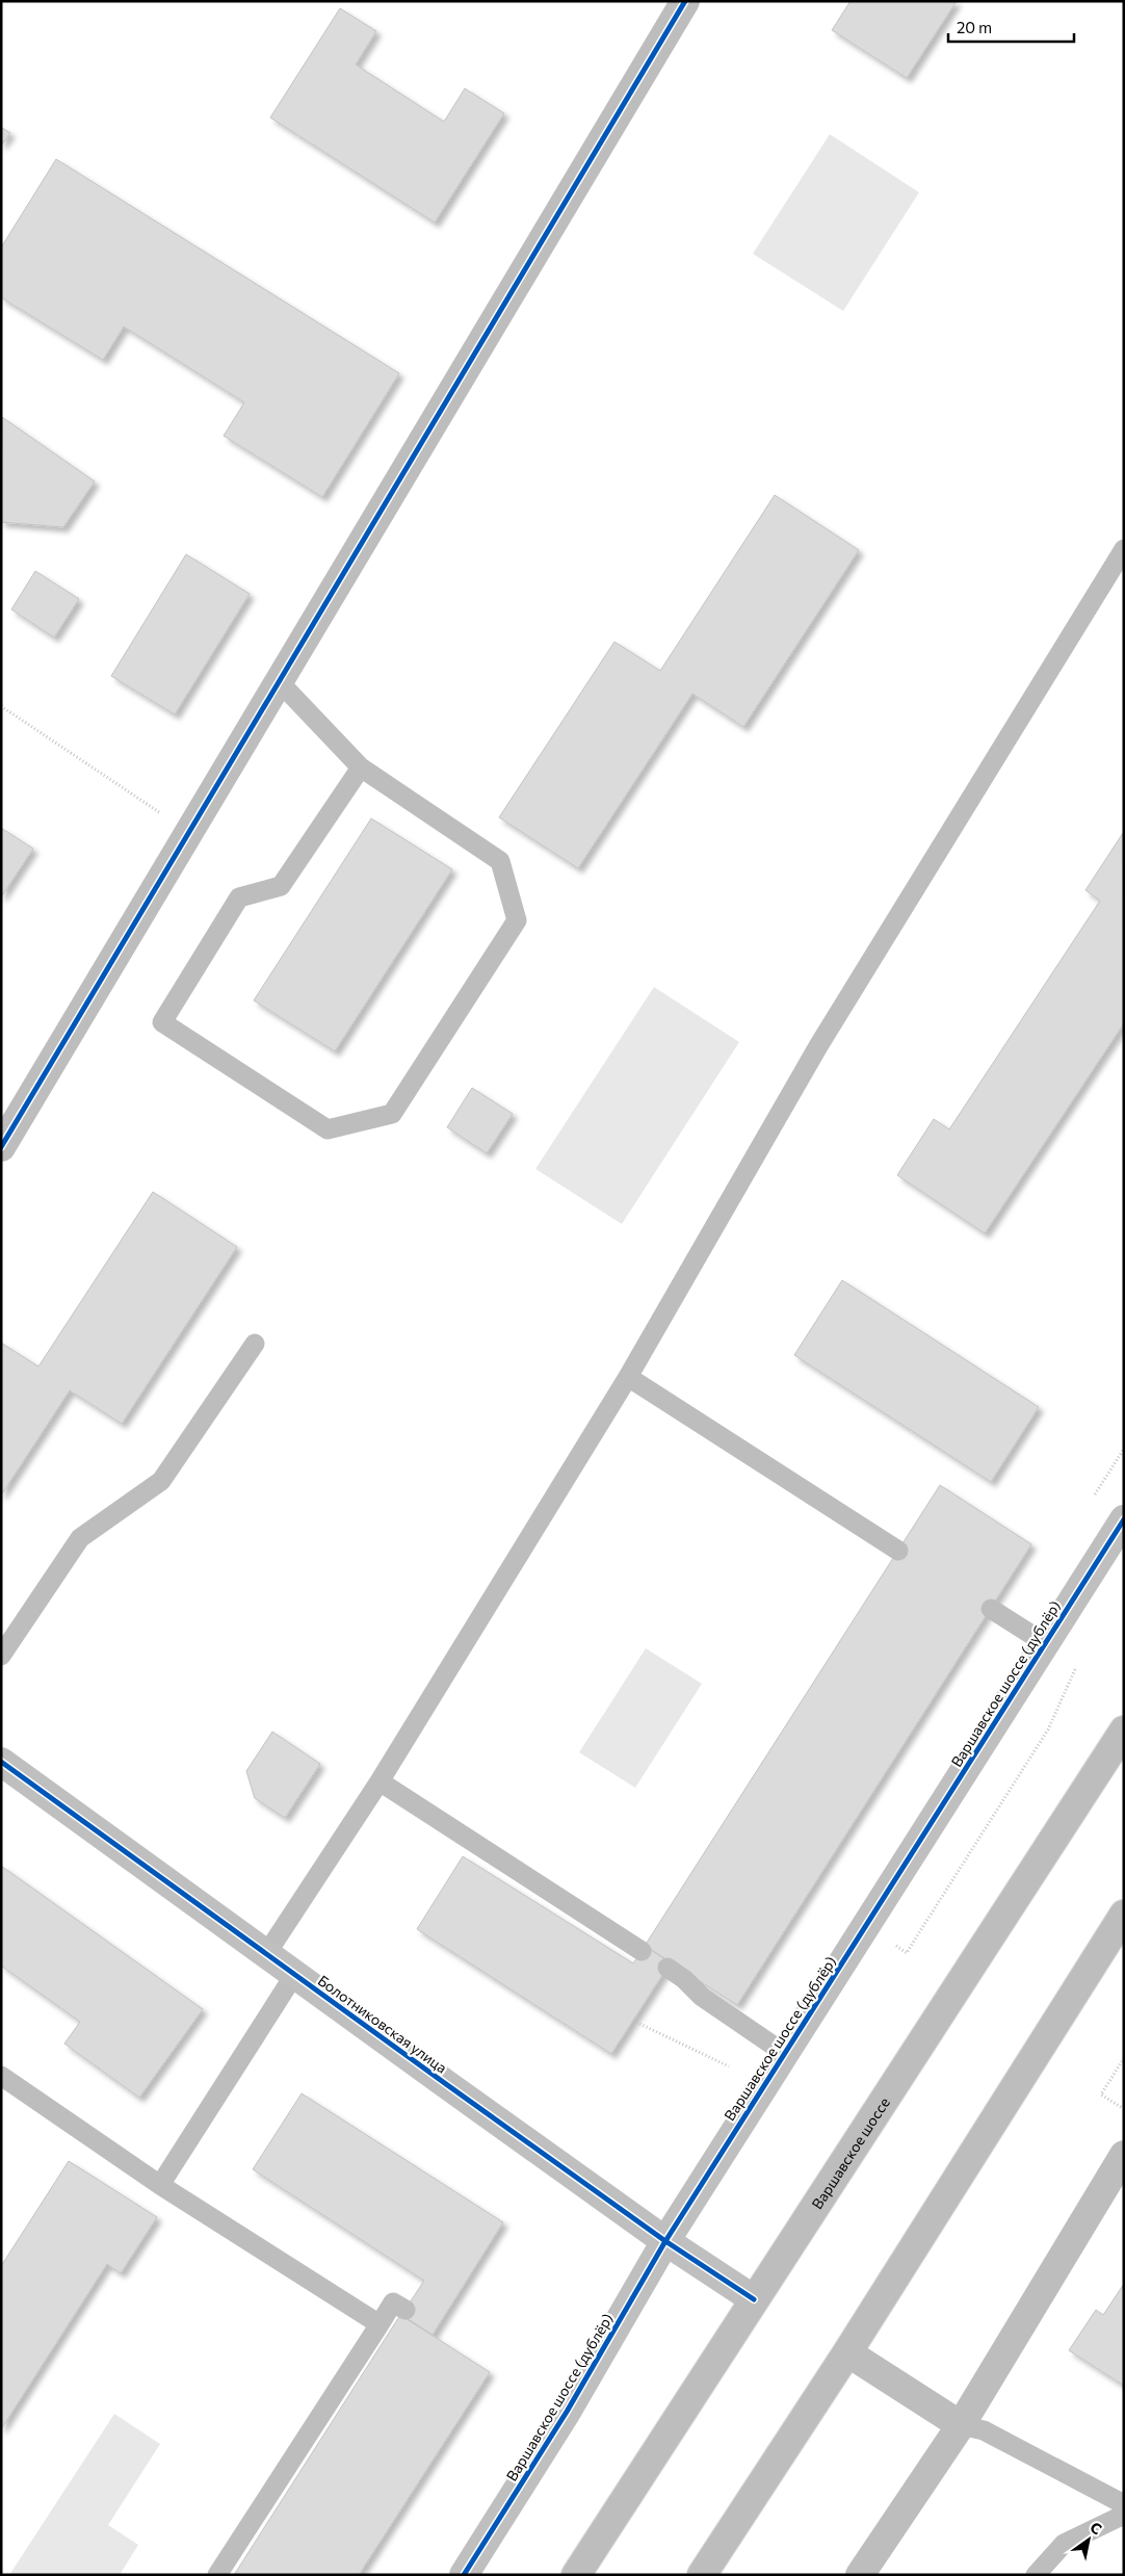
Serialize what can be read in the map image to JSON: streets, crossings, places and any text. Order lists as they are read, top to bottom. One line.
{"streets":{"street":["Варшавское шоссе (дублёр)","Болотниковская улица","Варшавское шоссе"]},"crossings":[["Варшавское шоссе (дублёр)","Болотниковская улица"],["Болотниковская улица","Варшавское шоссе"]],"scale_bar":"20 m","north":"top right"}
